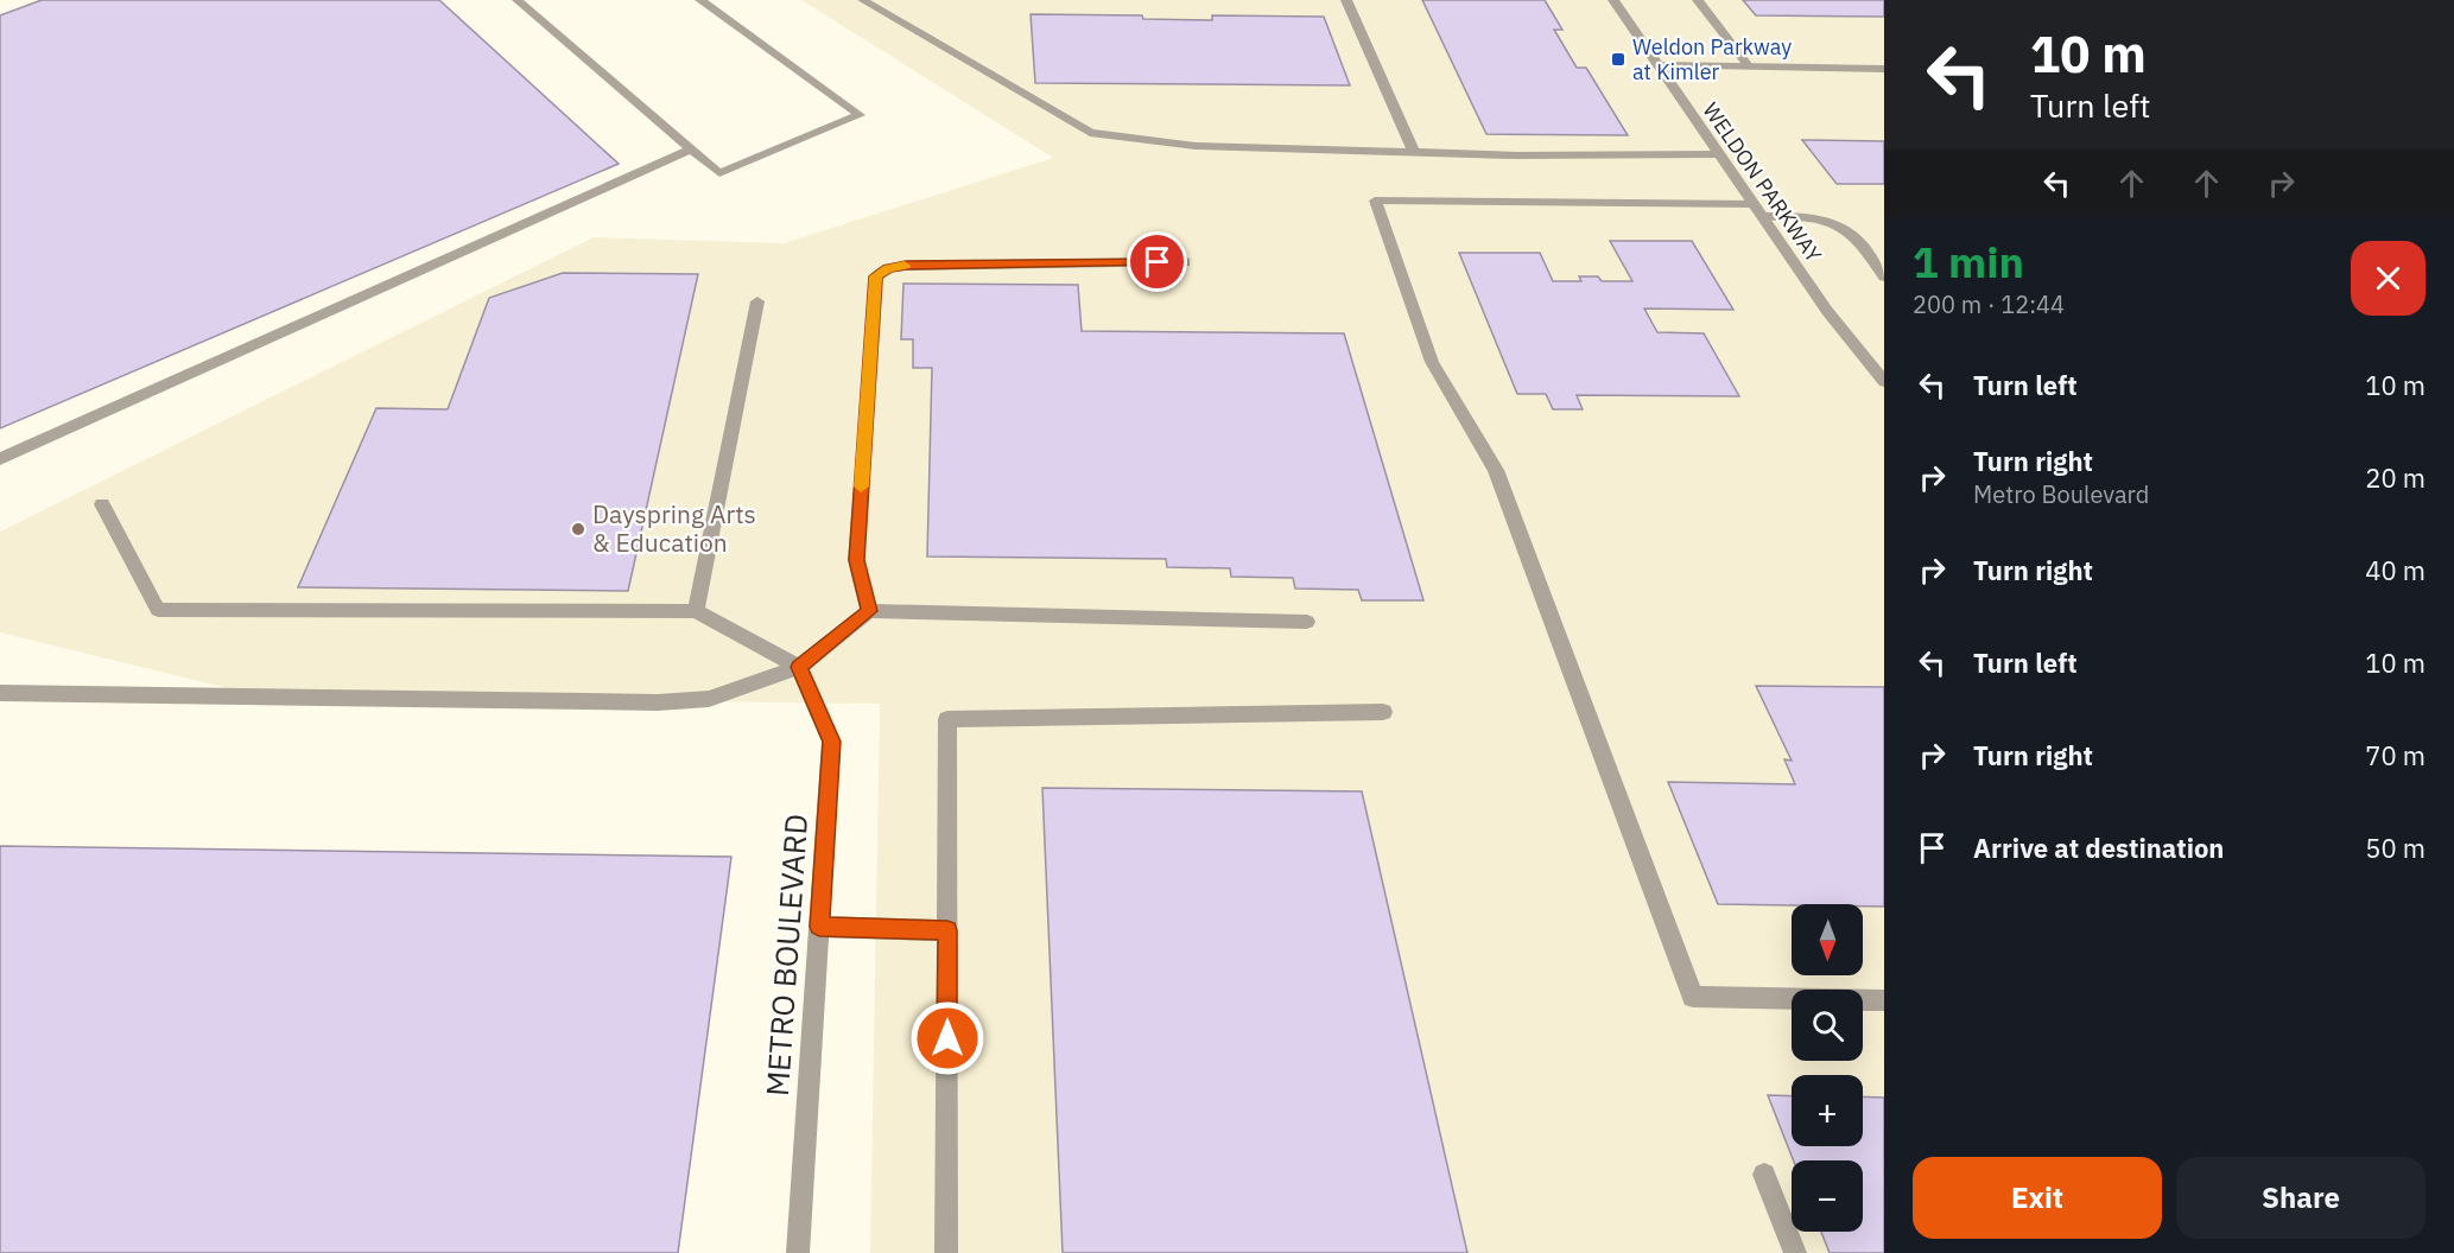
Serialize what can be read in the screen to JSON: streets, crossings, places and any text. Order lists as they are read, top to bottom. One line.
{"streets":{"street":["WELDON PARKWAY","METRO BOULEVARD"]},"places":{"transit":["Weldon Parkway at Kimler"],"other":["Dayspring Arts & Education"]},"north":"bottom","page":{"turn":["10 m","Turn left"],"heading":["1 min","200 m · 12:44"],"list":[{"name":"Turn left","value":"10 m"},{"name":"Turn right","note":"Metro Boulevard","value":"20 m"},{"name":"Turn right","value":"40 m"},{"name":"Turn left","value":"10 m"},{"name":"Turn right","value":"70 m"},{"name":"Arrive at destination","value":"50 m"}],"map_buttons":["+","−"],"buttons":["Exit","Share"]}}
